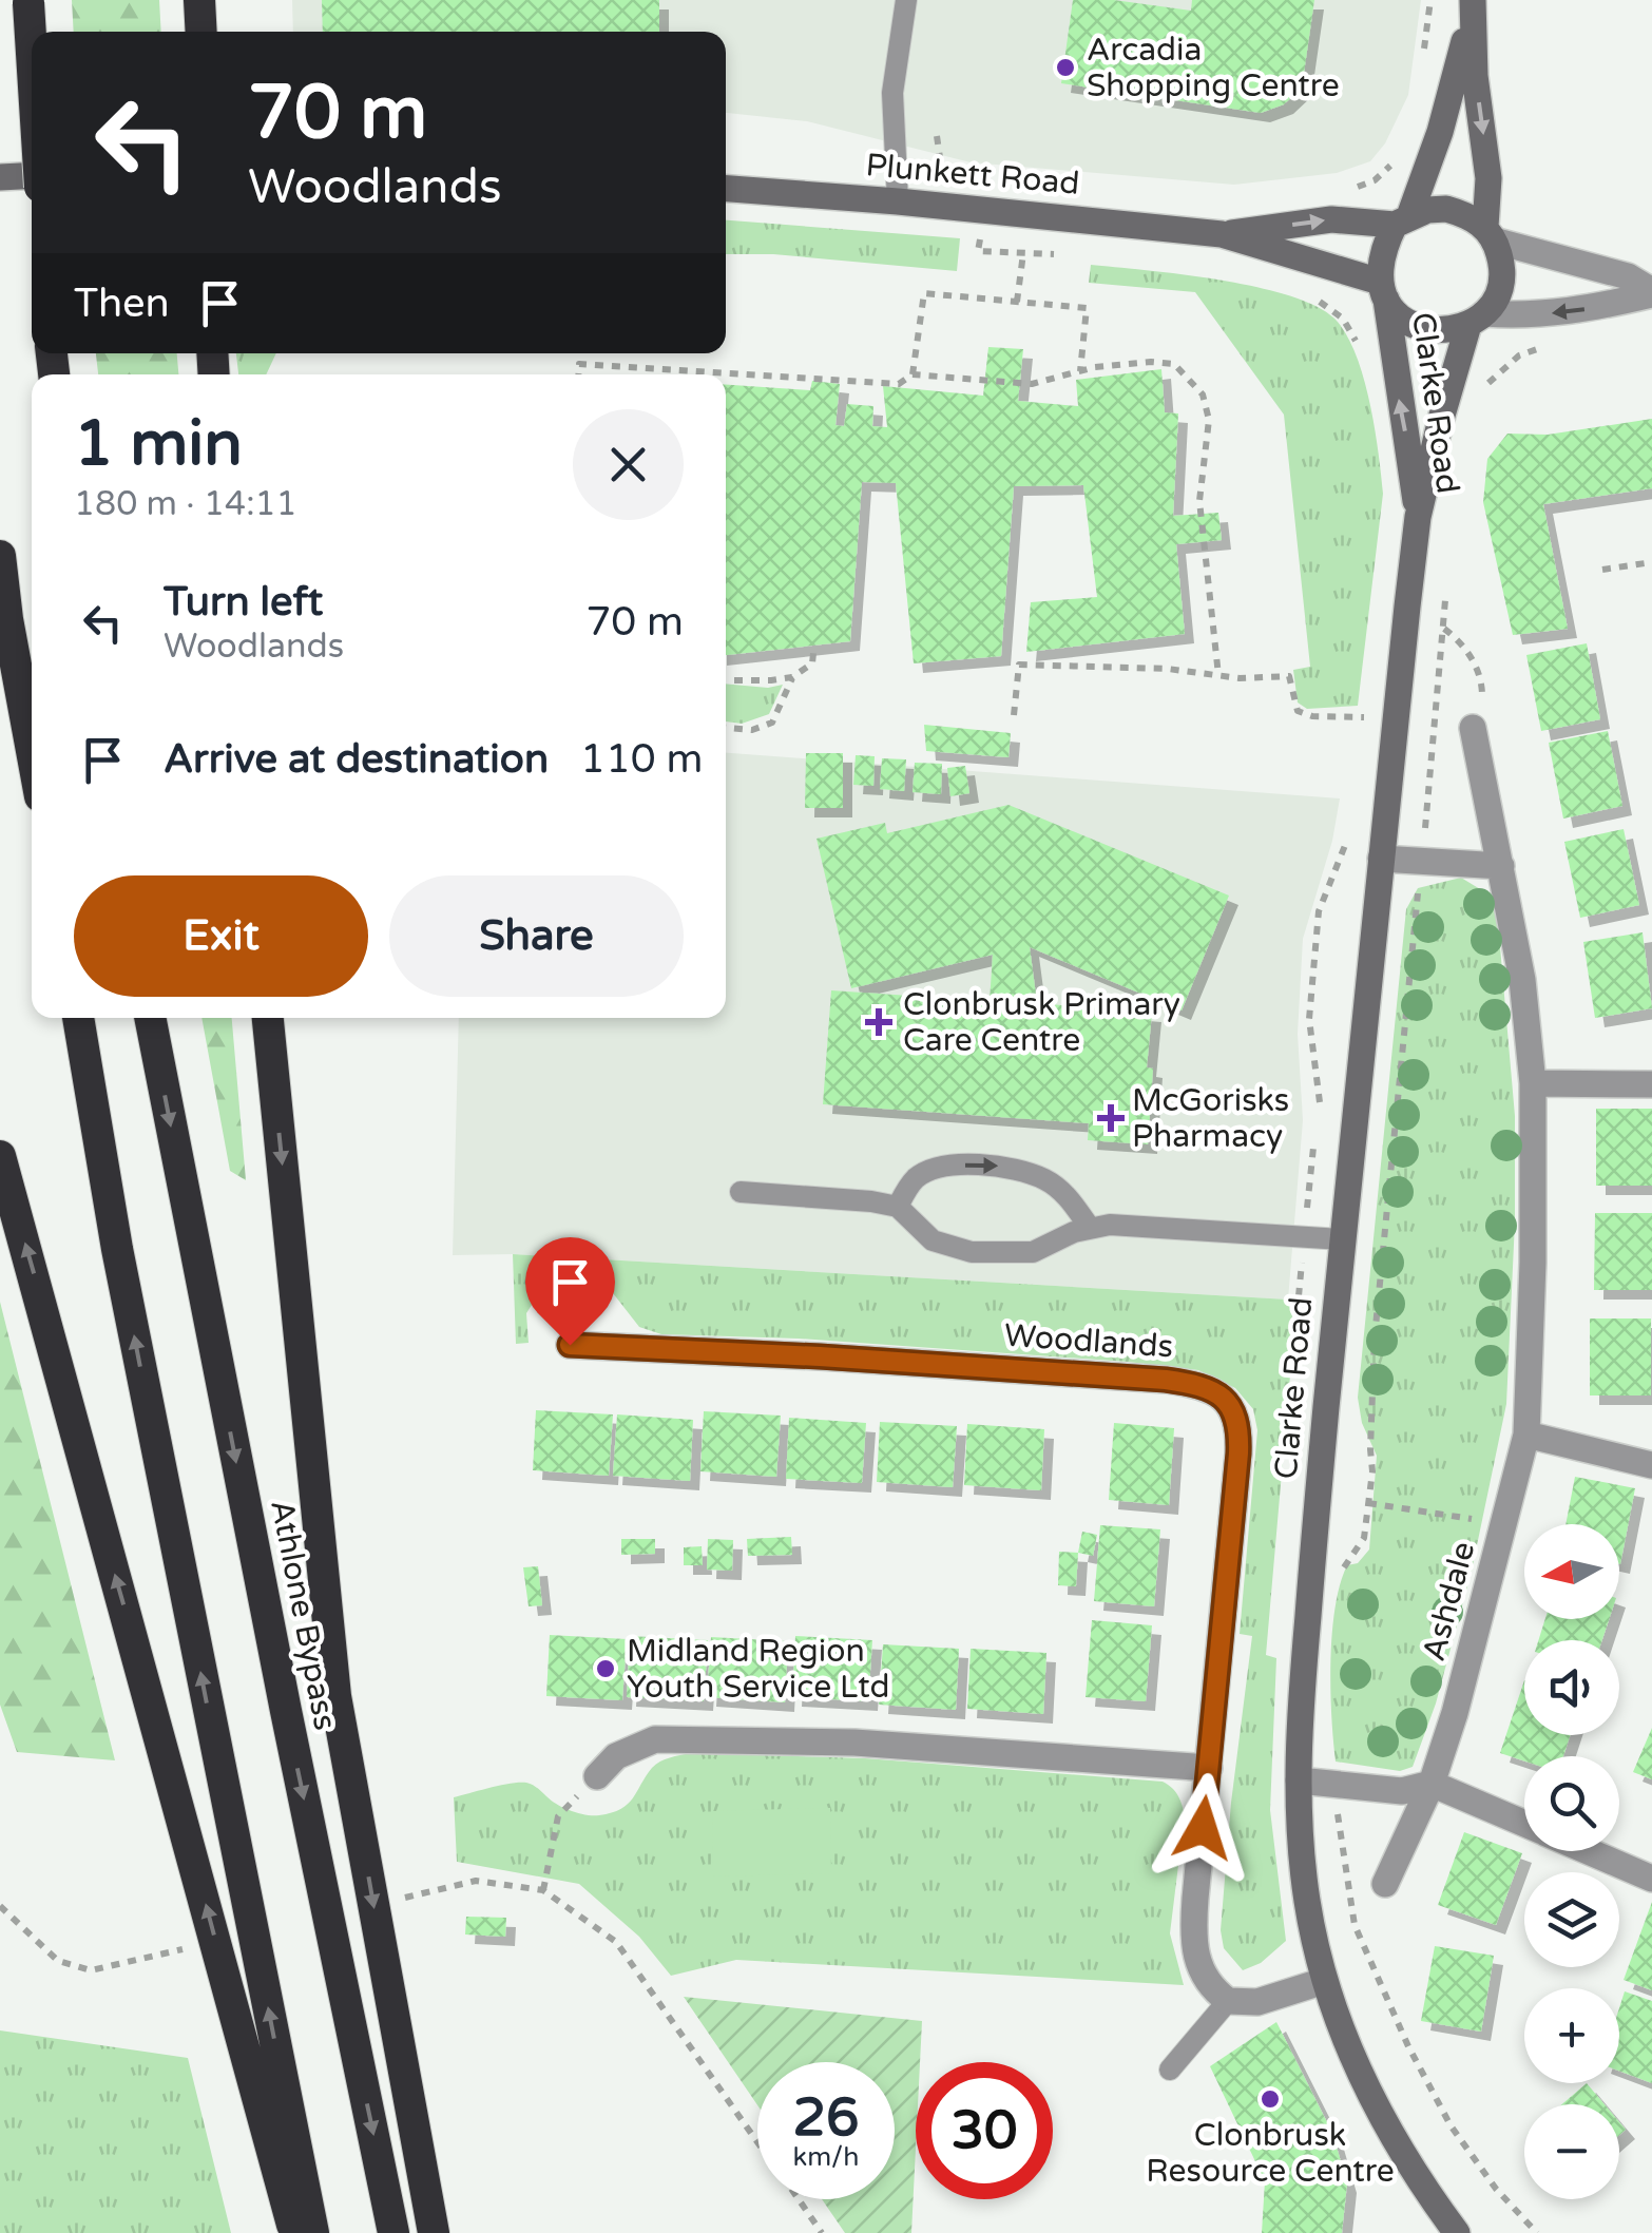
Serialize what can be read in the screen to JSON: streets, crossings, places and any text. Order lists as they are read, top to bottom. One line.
{"streets":{"highway":["Athlone Bypass"],"street":["Plunkett Road","Clarke Road","Woodlands","Ashdale"]},"crossings":[["Plunkett Road","Clarke Road"]],"places":{"other":["Arcadia Shopping Centre","Midland Region Youth Service Ltd","Clonbrusk Resource Centre"],"health":["Clonbrusk Primary Care Centre","McGorisks Pharmacy"]},"north":"left","page":{"turn":["70 m","Woodlands"],"then":"Then","heading":["1 min","180 m · 14:11"],"list":[{"name":"Turn left","note":"Woodlands","value":"70 m"},{"name":"Arrive at destination","value":"110 m"}],"buttons":["Exit","Share"],"map_buttons":["+","−"],"speed":"26 km/h","limit":"30"}}
